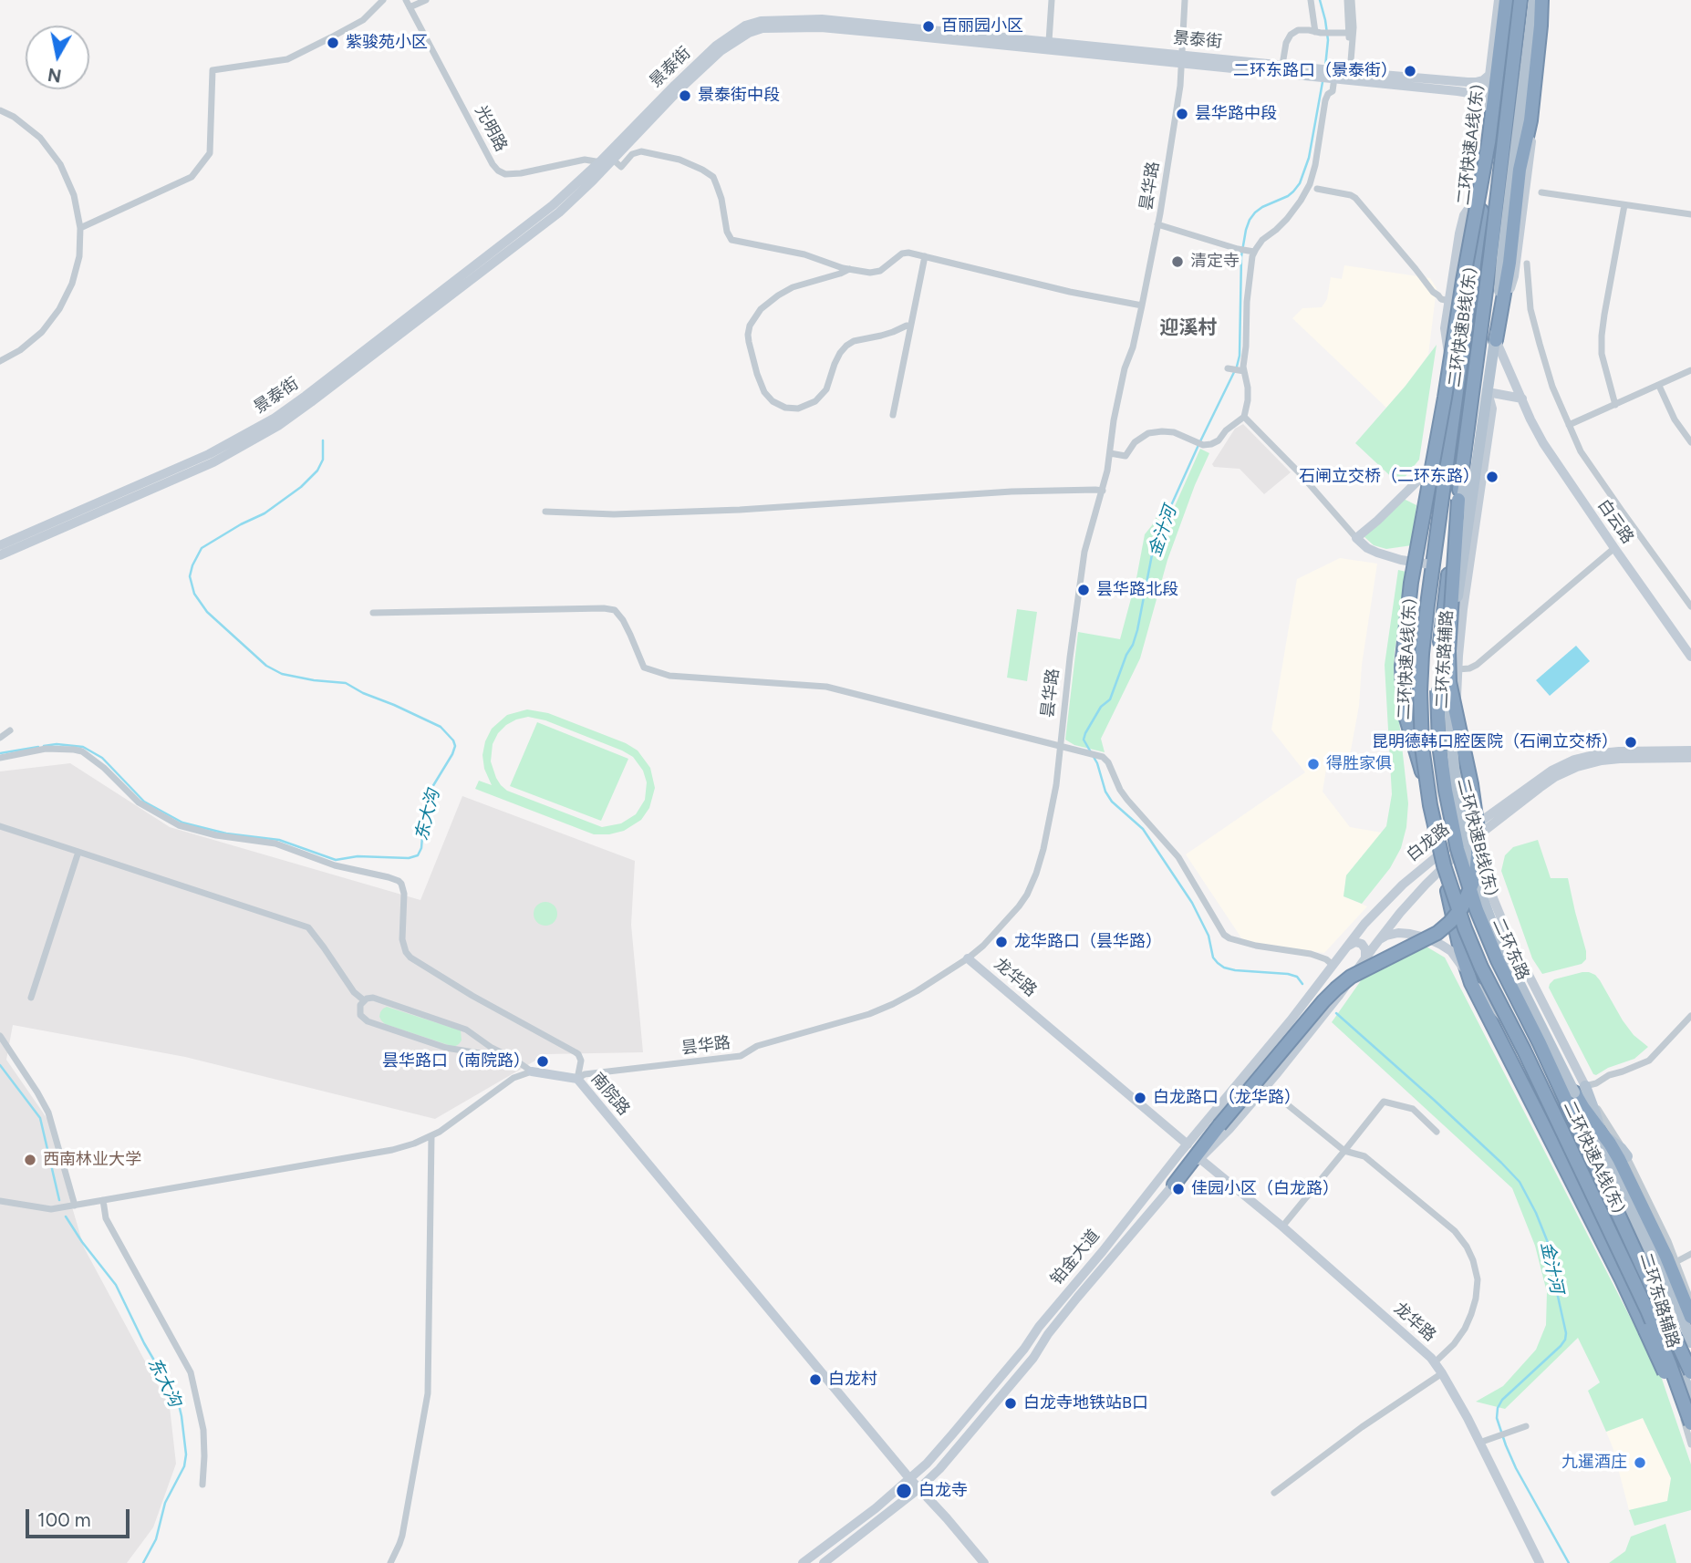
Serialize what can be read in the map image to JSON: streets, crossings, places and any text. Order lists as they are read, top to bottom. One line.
{"streets":{"highway":["二环快速A线(东)","二环快速B线(东)"],"main road":["二环东路"],"street":["景泰街","光明路","昙华路","白云路","二环东路辅路","白龙路","龙华路","南院路","铂金大道"]},"crossings":[["景泰街","光明路"],["景泰街","昙华路"],["昙华路","龙华路"],["昙华路","南院路"],["二环东路辅路","白龙路"],["二环东路辅路","二环东路"],["白龙路","铂金大道"],["龙华路","铂金大道"],["南院路","铂金大道"]],"districts":["迎溪村"],"water":["金汁河","东大沟"],"places":["百丽园小区","紫骏苑小区","二环东路口（景泰街）","景泰街中段","昙华路中段","清定寺","石闸立交桥（二环东路）","昙华路北段","昆明德韩口腔医院（石闸立交桥）","得胜家俱","龙华路口（昙华路）","昙华路口（南院路）","白龙路口（龙华路）","西南林业大学","佳园小区（白龙路）","白龙村","白龙寺地铁站B口","九暹酒庄","白龙寺"],"scale_bar":"100 m","north":"bottom"}
